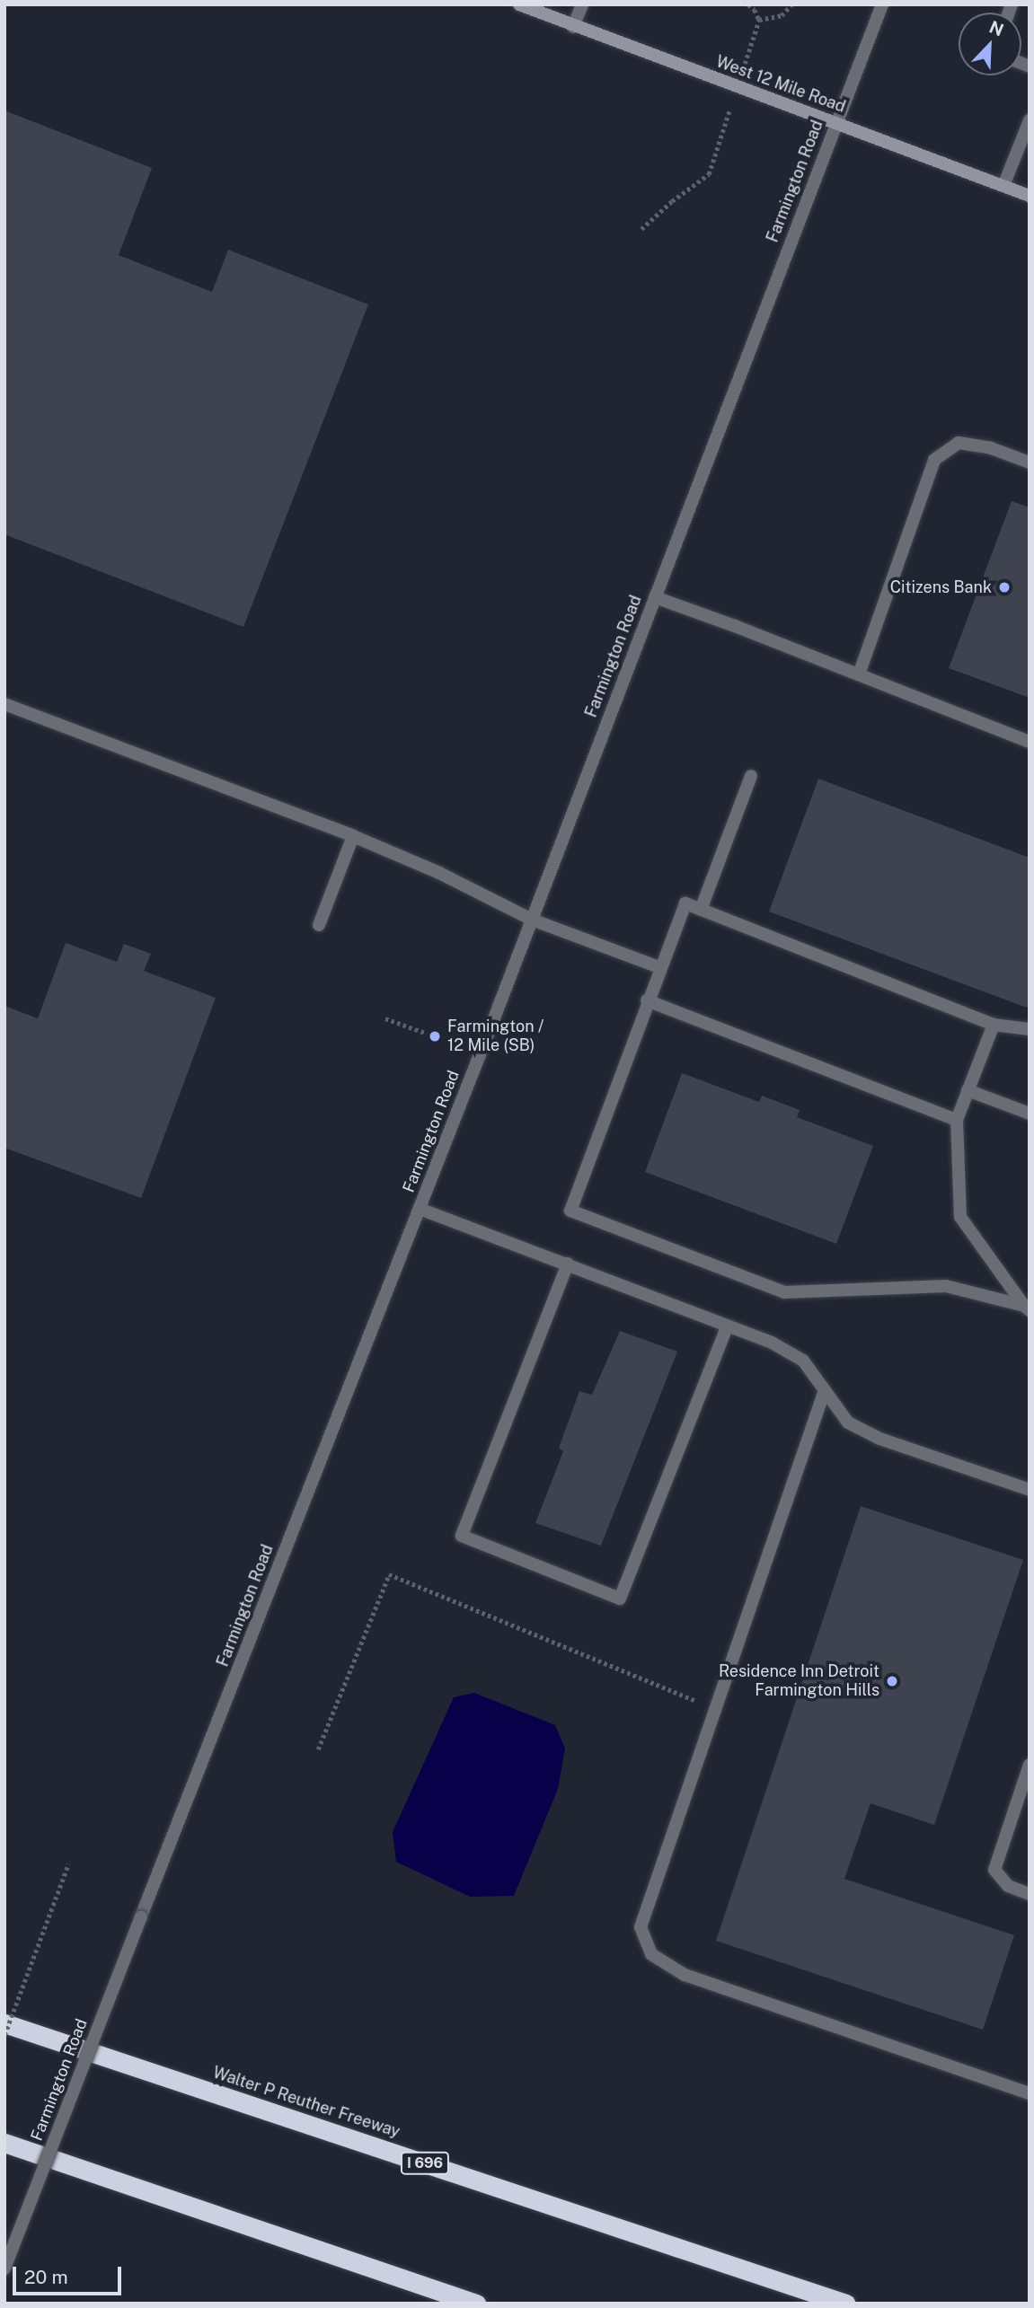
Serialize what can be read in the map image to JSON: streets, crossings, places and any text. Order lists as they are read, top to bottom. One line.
{"streets":{"highway":["Walter P Reuther Freeway","I 696"],"main road":["West 12 Mile Road"],"street":["Farmington Road"]},"crossings":[["West 12 Mile Road","Farmington Road"]],"places":["Citizens Bank","Farmington / 12 Mile (SB)","Residence Inn Detroit Farmington Hills"],"scale_bar":"20 m","north":"top right"}
